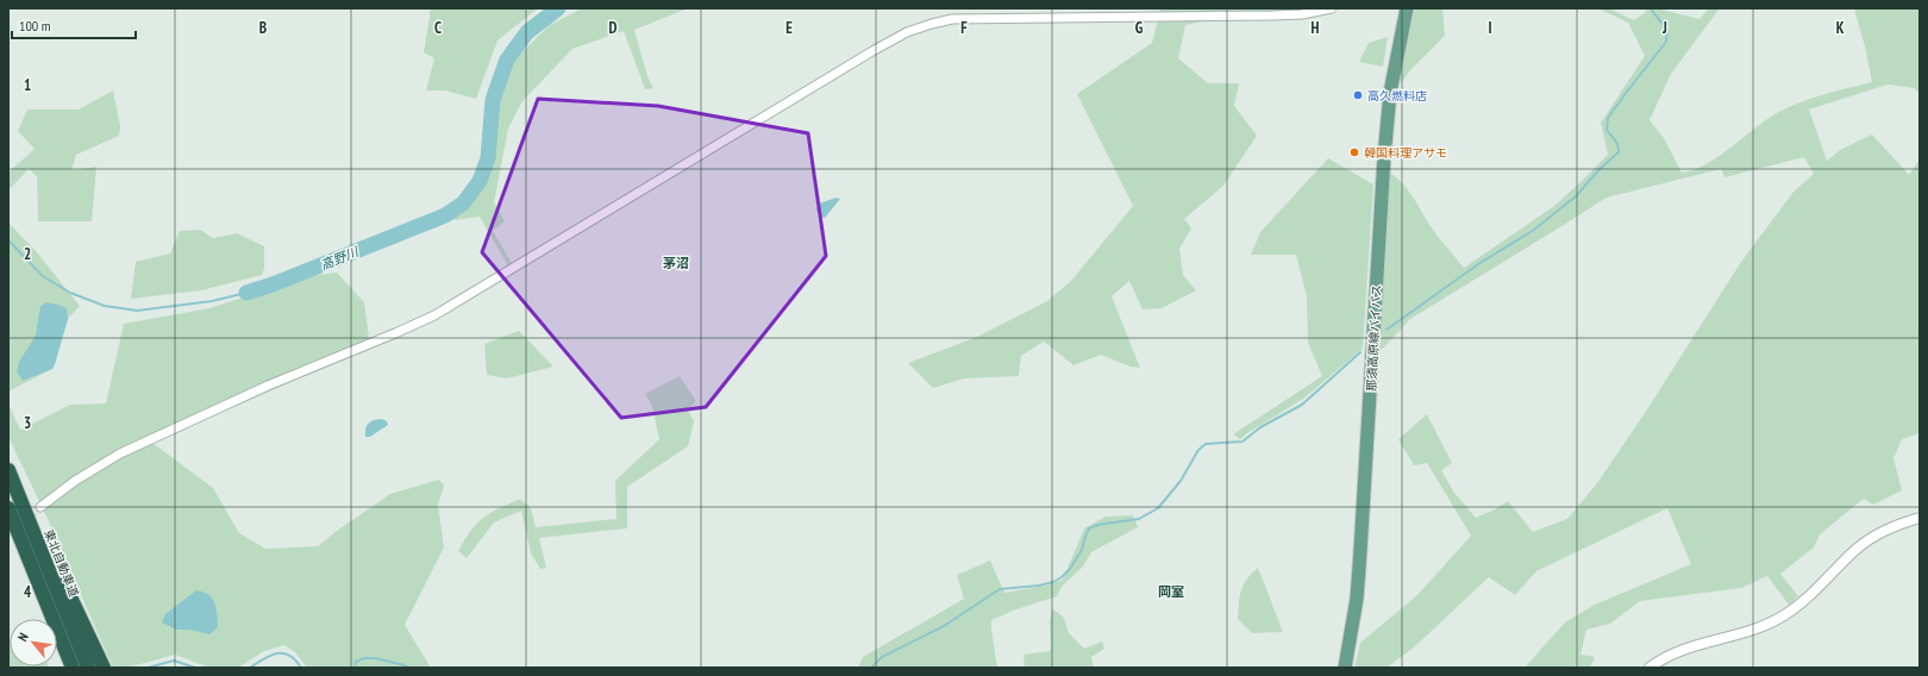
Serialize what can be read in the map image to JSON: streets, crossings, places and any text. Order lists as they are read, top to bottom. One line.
{"streets":{"highway":["東北自動車道"],"main road":["那須高原線バイパス"]},"districts":["茅沼","岡室"],"water":["高野川"],"places":["高久燃料店","韓国料理アサモ"],"scale_bar":"100 m","north":"top left","grid":{"columns":["B","C","D","E","F","G","H","I","J","K"],"rows":["1","2","3","4"]}}
